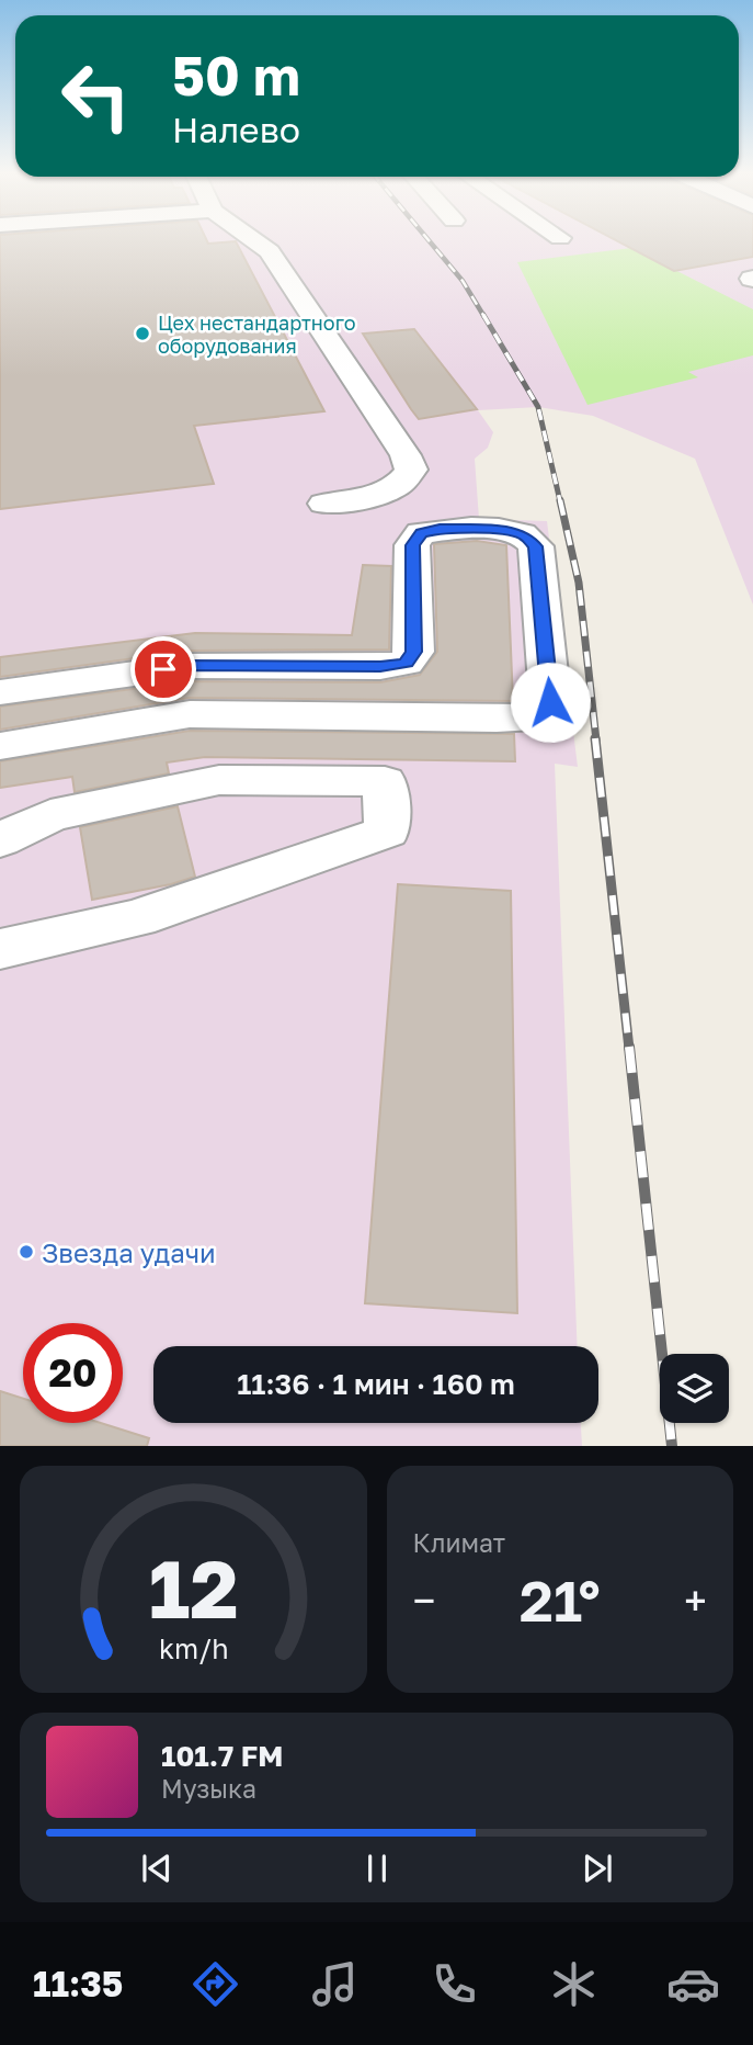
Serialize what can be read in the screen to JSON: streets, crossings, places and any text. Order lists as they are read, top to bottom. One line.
{"places":["Цех нестандартного оборудования","Звезда удачи"],"page":{"turn":["50 m","Налево"],"limit":"20","trip":"11:36 · 1 мин · 160 m","tile":"Климат","heat":["−","21°","+"],"song":["101.7 FM","Музыка"],"tabs":"11:35","gauge":["12","km/h"]}}
